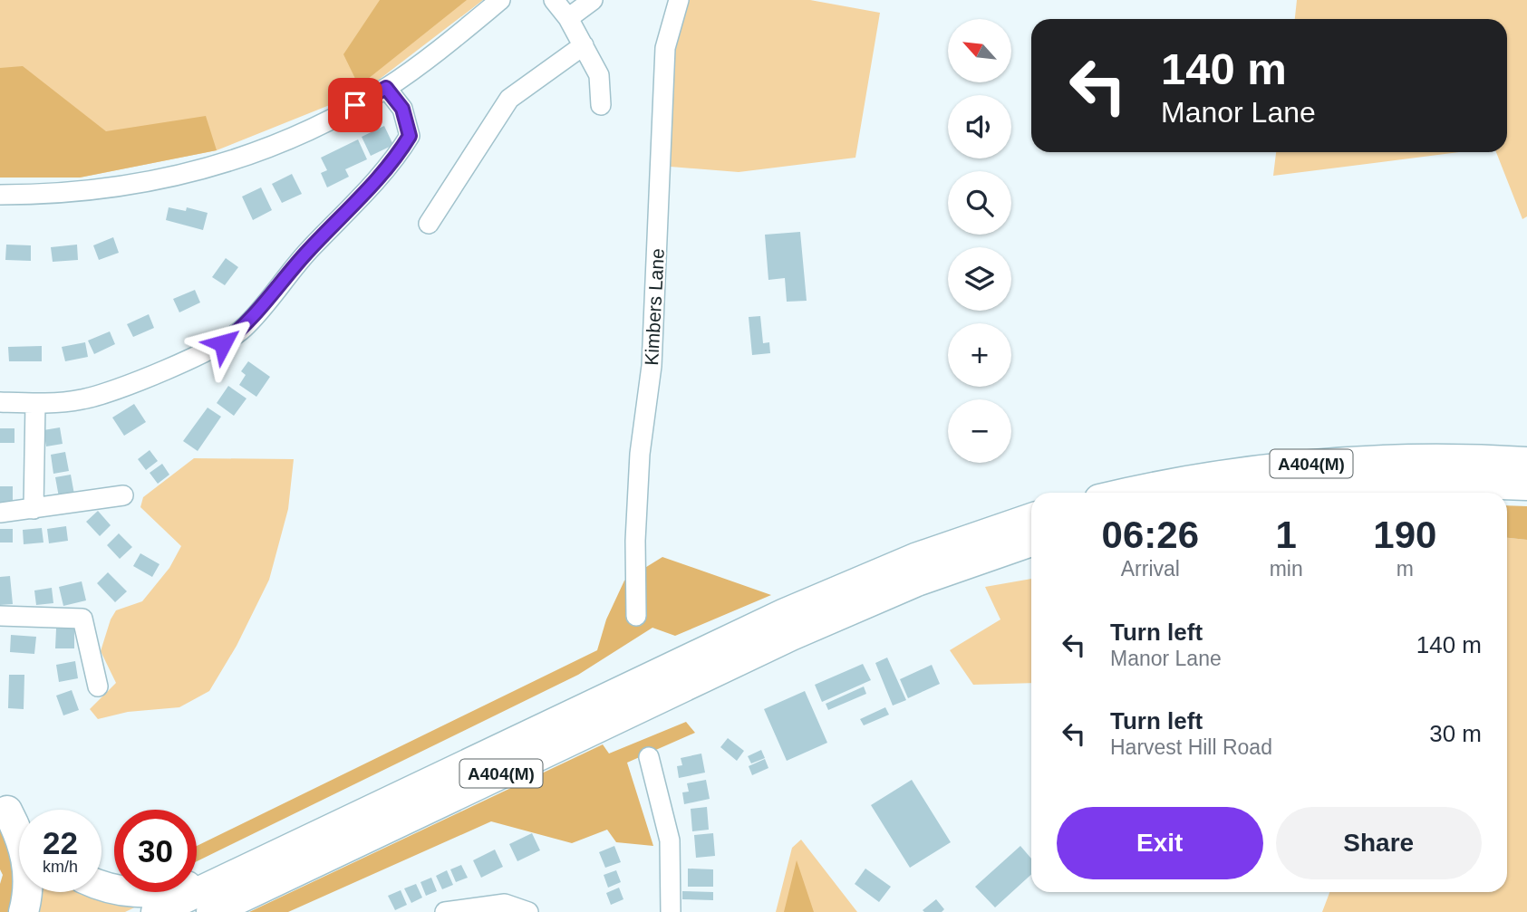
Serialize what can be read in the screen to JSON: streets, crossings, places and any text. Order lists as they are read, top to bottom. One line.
{"streets":{"highway":["A404(M)"],"street":["Kimbers Lane"]},"north":"top left","page":{"map_buttons":["+","−"],"turn":["140 m","Manor Lane"],"eta":["06:26","Arrival","1","min","190","m"],"list":[{"name":"Turn left","note":"Manor Lane","value":"140 m"},{"name":"Turn left","note":"Harvest Hill Road","value":"30 m"}],"buttons":["Exit","Share"],"speed":"22 km/h","limit":"30"}}
